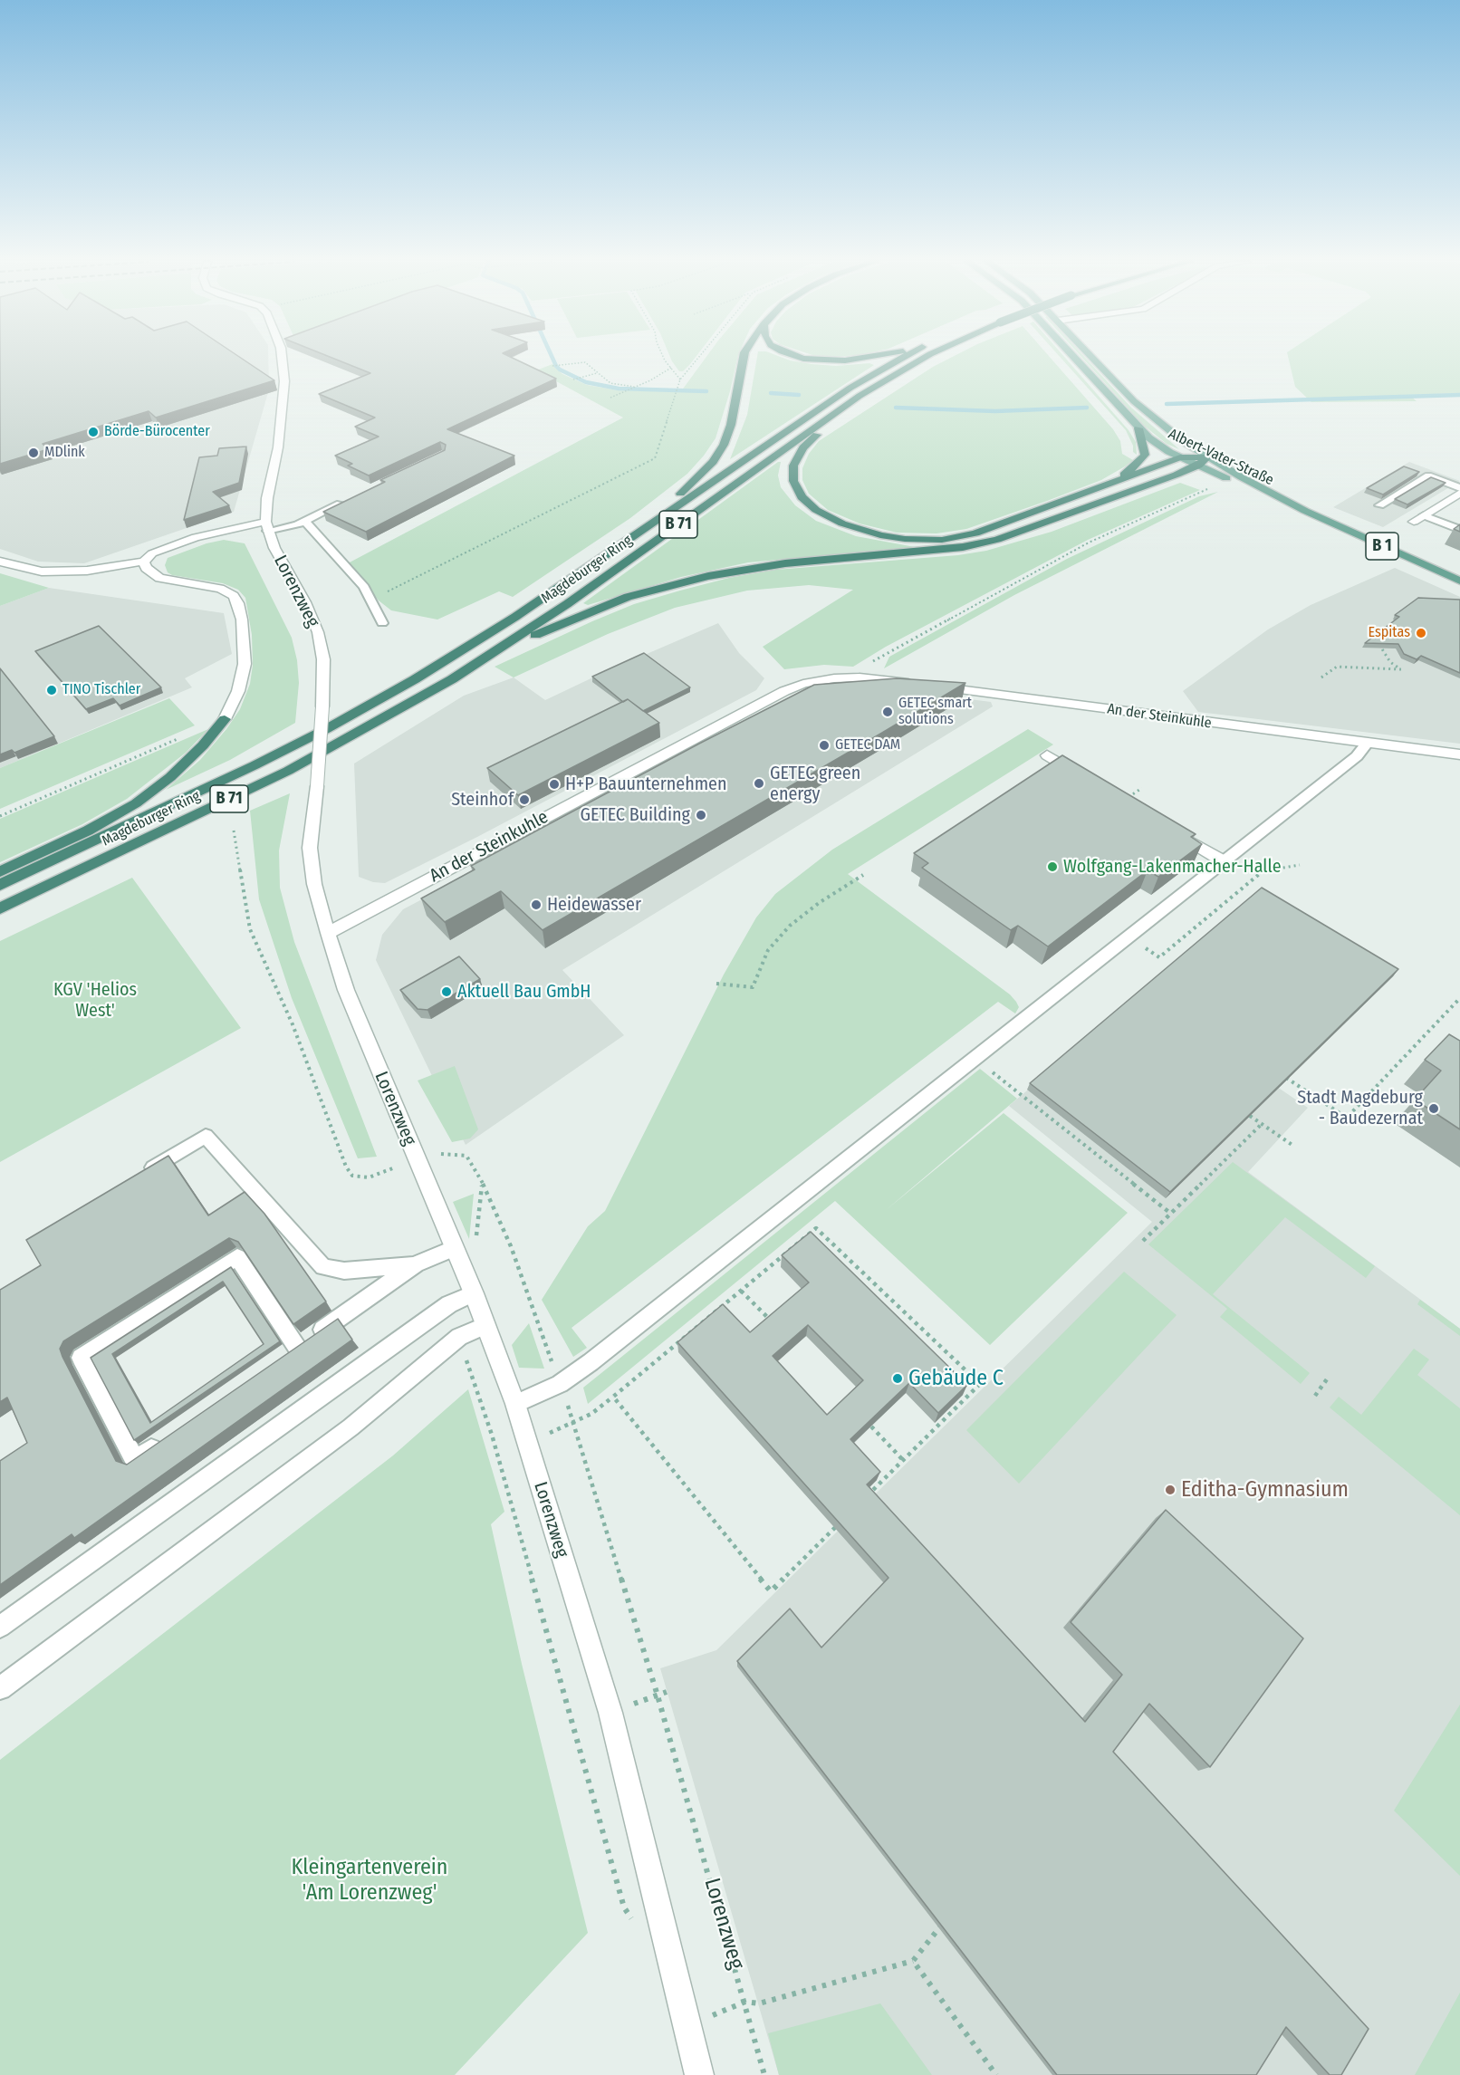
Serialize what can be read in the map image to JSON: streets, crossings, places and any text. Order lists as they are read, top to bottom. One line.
{"streets":{"highway":["B 71","Magdeburger Ring"],"main road":["Albert-Vater-Straße","B 1"],"street":["Lorenzweg","An der Steinkuhle"]},"crossings":[["Lorenzweg","An der Steinkuhle"]],"parks":["KGV 'Helios West'","Kleingartenverein 'Am Lorenzweg'"],"places":["Börde-Bürocenter","MDlink","Espitas","TINO Tischler","GETEC smart solutions","GETEC DAM","GETEC green energy","H+P Bauunternehmen","Steinhof","GETEC Building","Wolfgang-Lakenmacher-Halle","Heidewasser","Aktuell Bau GmbH","Stadt Magdeburg - Baudezernat","Gebäude C","Editha-Gymnasium"]}
